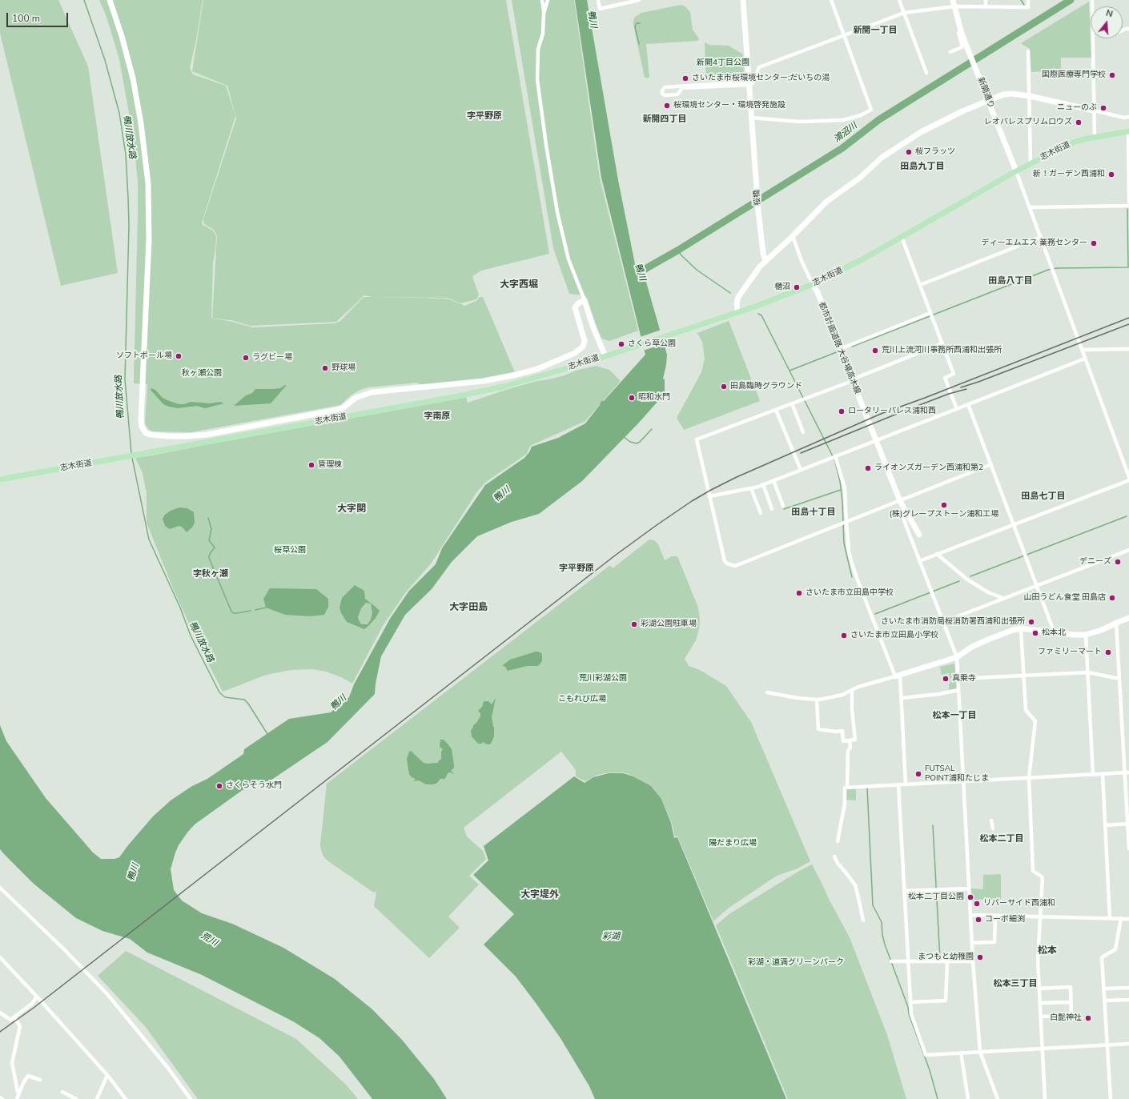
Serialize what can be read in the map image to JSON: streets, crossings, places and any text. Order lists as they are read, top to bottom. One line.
{"streets":{"main road":["志木街道"],"street":["新開通り","桜橋","都市計画道路 大谷場高木線"]},"crossings":[["新開通り","志木街道"],["志木街道","都市計画道路 大谷場高木線"]],"districts":["新開一丁目","字平野原","新開四丁目","田島九丁目","田島八丁目","大字西堀","字南原","田島七丁目","大字関","田島十丁目","字平野原","字秋ヶ瀬","大字田島","松本一丁目","松本二丁目","大字堤外","松本","松本三丁目"],"water":["鴨川","鴻沼川","鴨川放水路","彩湖","荒川"],"parks":["新開4丁目公園","秋ヶ瀬公園","桜草公園","荒川彩湖公園","こもれび広場","陽だまり広場","彩湖・道満グリーンパーク"],"places":["国際医療専門学校","さいたま市桜環境センター;だいちの湯","桜環境センター・環境啓発施設","ニューのぶ","レオパレスプリムロウズ","桜フラッツ","新！ガーデン西浦和","ディーエムエス 業務センター","櫃沼","さくら草公園","荒川上流河川事務所西浦和出張所","ソフトボール場","ラグビー場","野球場","田島臨時グラウンド","昭和水門","ロータリーパレス浦和西","管理棟","ライオンズガーデン西浦和第2","(株)グレープストーン浦和工場","デニーズ","さいたま市立田島中学校","山田うどん食堂 田島店","さいたま市消防局桜消防署西浦和出張所","彩湖公園駐車場","松本北","さいたま市立田島小学校","ファミリーマート","真乗寺","FUTSAL POINT浦和たじま","さくらそう水門","松本二丁目公園","リバーサイド西浦和","コーポ細渕","まつもと幼稚園","白髭神社"],"scale_bar":"100 m","north":"top"}
